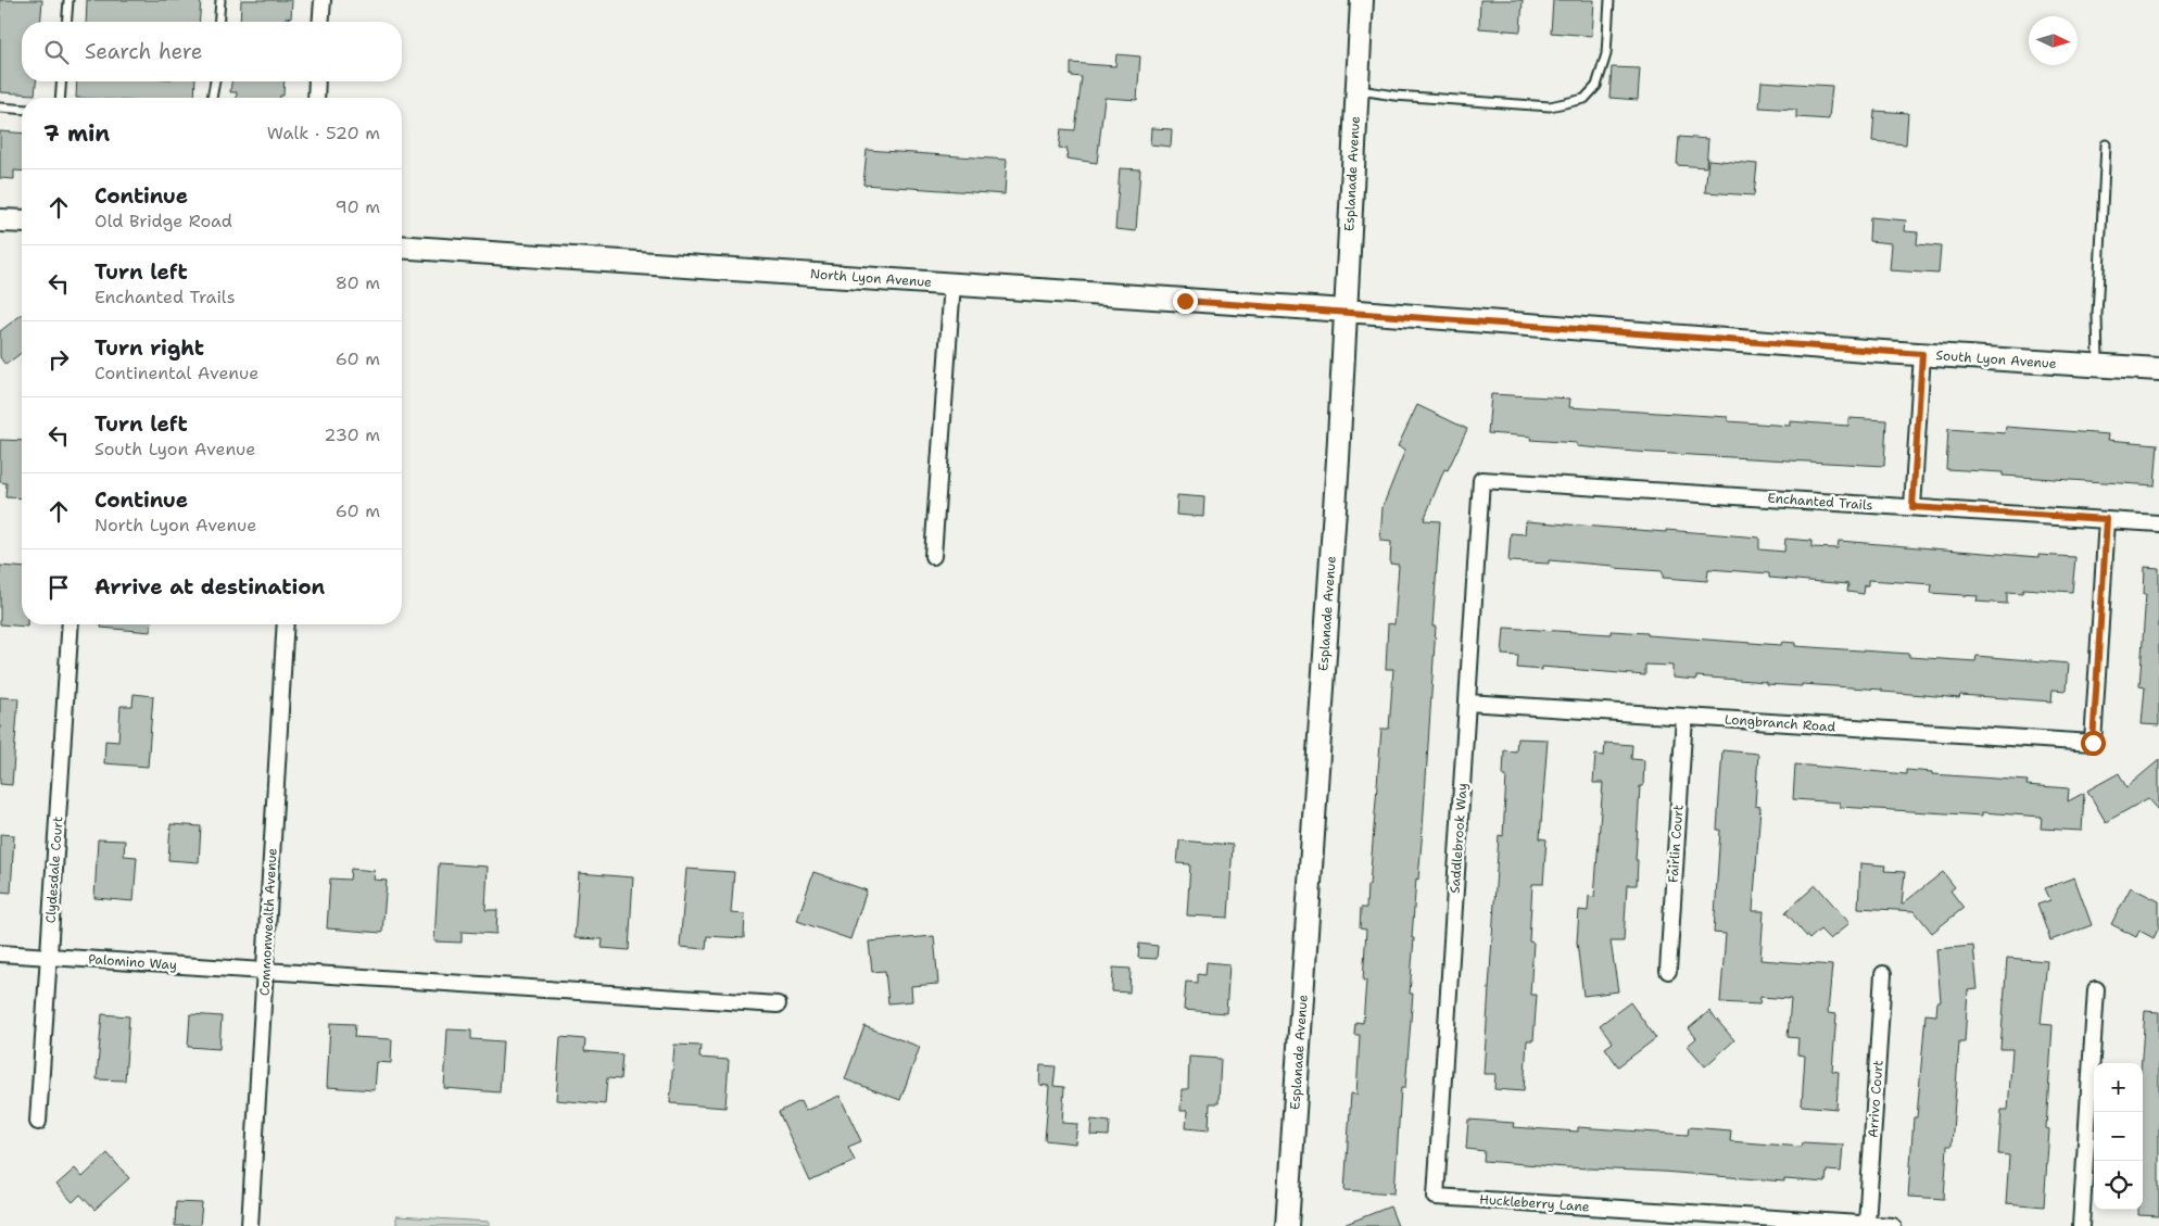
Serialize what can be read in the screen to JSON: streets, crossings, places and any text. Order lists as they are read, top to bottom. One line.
{"streets":{"street":["Esplanade Avenue","North Lyon Avenue","South Lyon Avenue","Enchanted Trails","Longbranch Road","Saddlebrook Way","Fairlin Court","Clydesdale Court","Commonwealth Avenue","Palomino Way","Arrivo Court","Huckleberry Lane"]},"crossings":[["Esplanade Avenue","North Lyon Avenue"],["Esplanade Avenue","South Lyon Avenue"],["North Lyon Avenue","South Lyon Avenue"],["Enchanted Trails","Longbranch Road"],["Enchanted Trails","Saddlebrook Way"],["Longbranch Road","Saddlebrook Way"],["Longbranch Road","Fairlin Court"],["Saddlebrook Way","Huckleberry Lane"],["Clydesdale Court","Palomino Way"],["Commonwealth Avenue","Palomino Way"],["Arrivo Court","Huckleberry Lane"]],"north":"right","page":{"search":"Search here","heading":["7 min","Walk · 520 m"],"list":[["Continue","Old Bridge Road","90 m"],["Turn left","Enchanted Trails","80 m"],["Turn right","Continental Avenue","60 m"],["Turn left","South Lyon Avenue","230 m"],["Continue","North Lyon Avenue","60 m"],"Arrive at destination"],"map_buttons":["+","−"]}}
